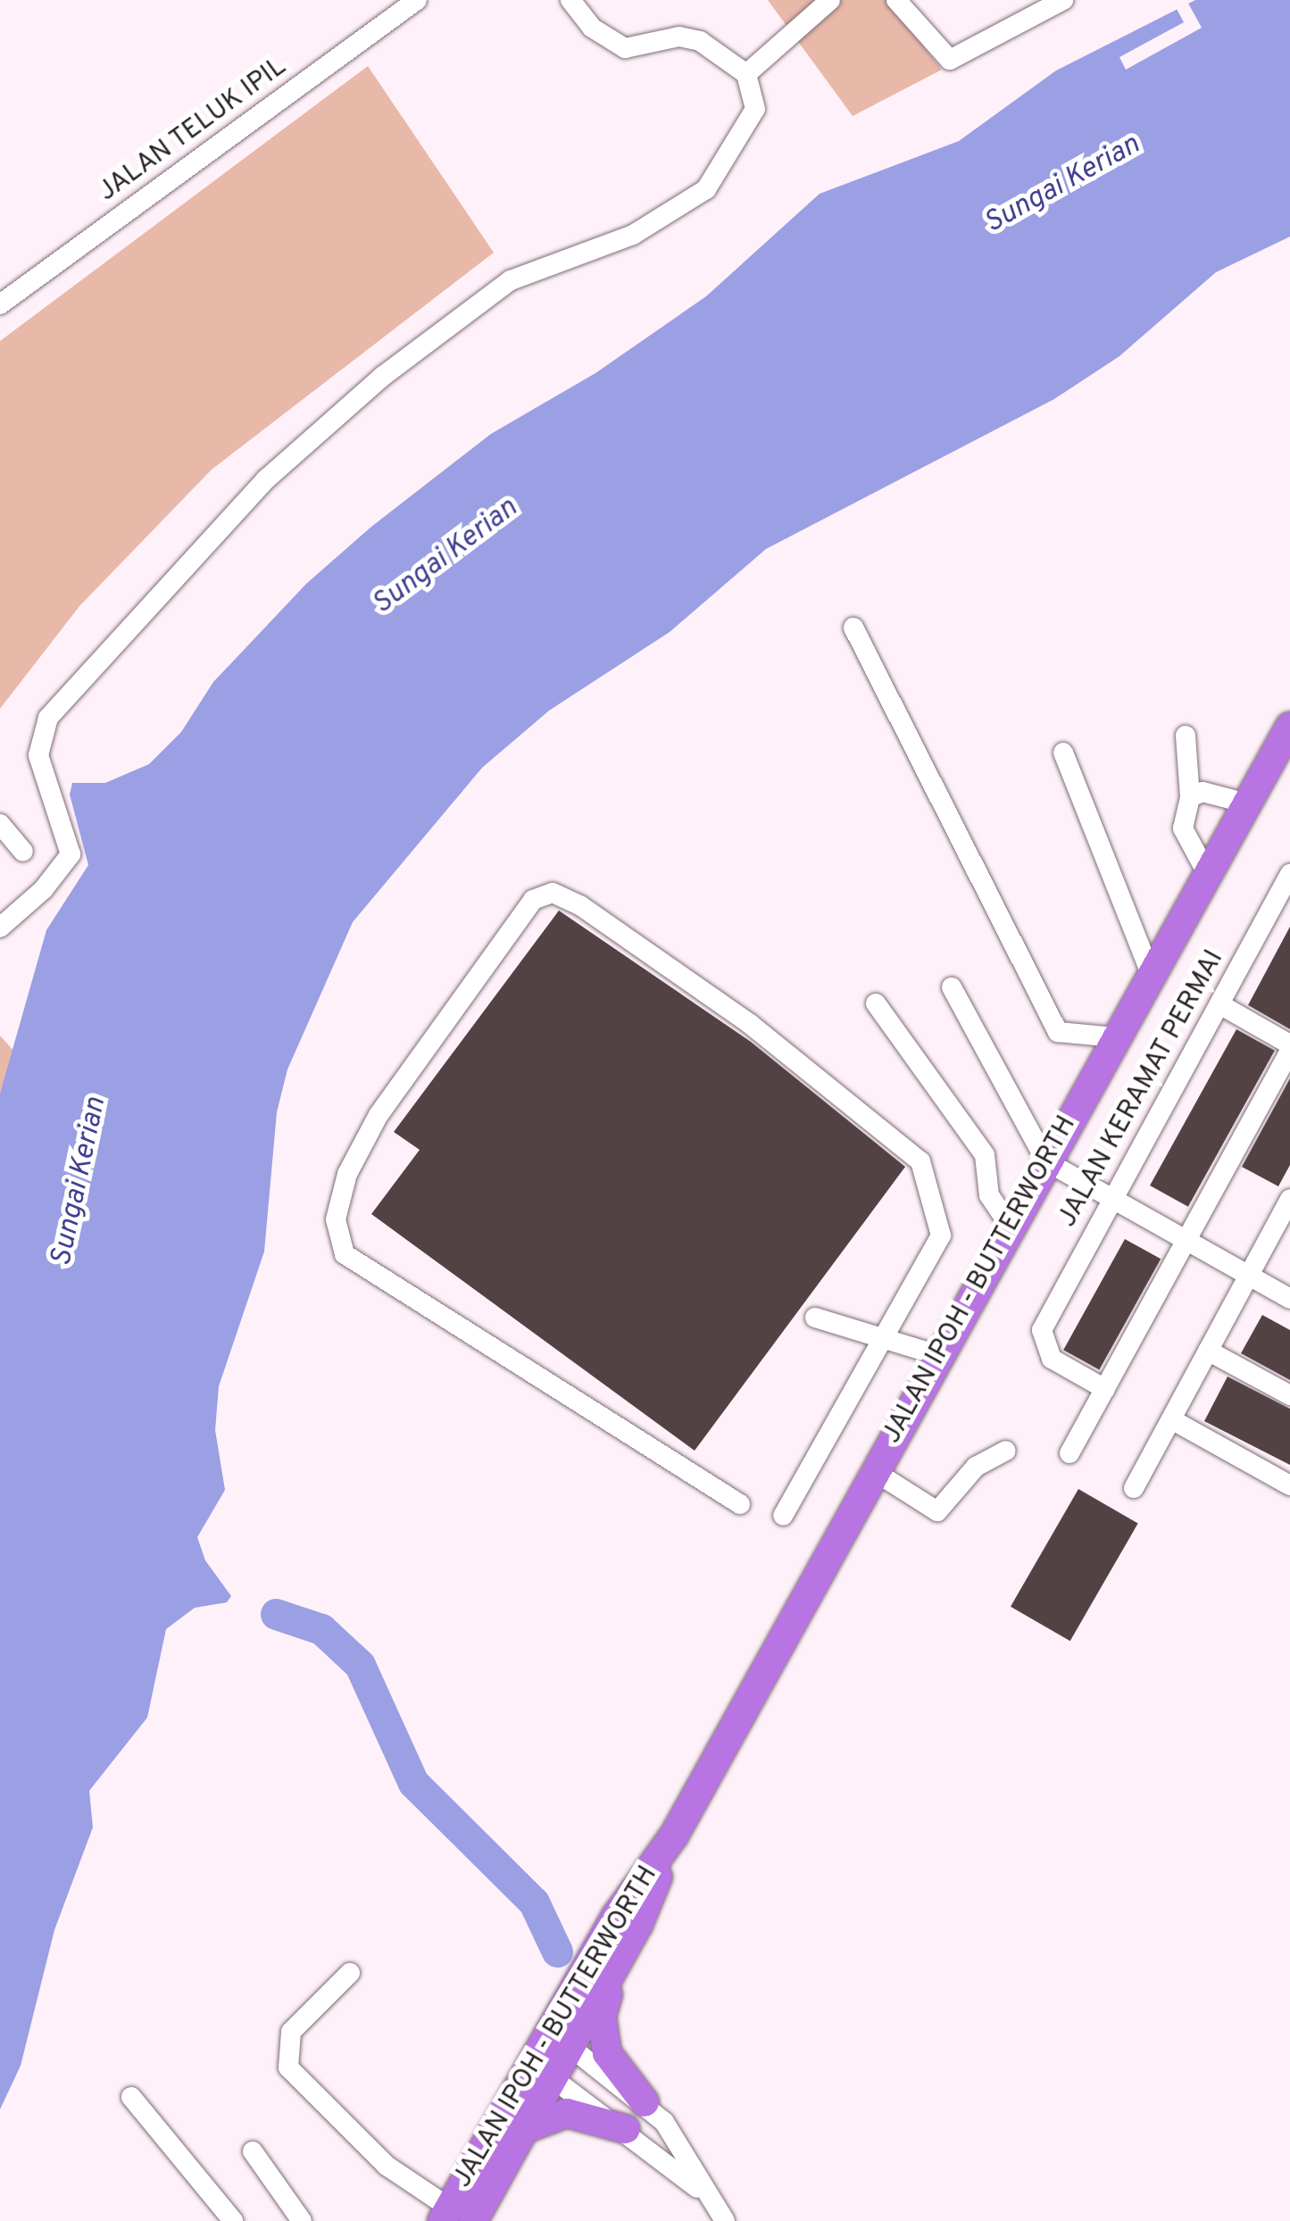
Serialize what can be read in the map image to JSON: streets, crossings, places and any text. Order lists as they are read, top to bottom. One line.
{"streets":{"highway":["JALAN IPOH - BUTTERWORTH"],"street":["JALAN TELUK IPIL","JALAN KERAMAT PERMAI"]},"water":["Sungai Kerian"]}
